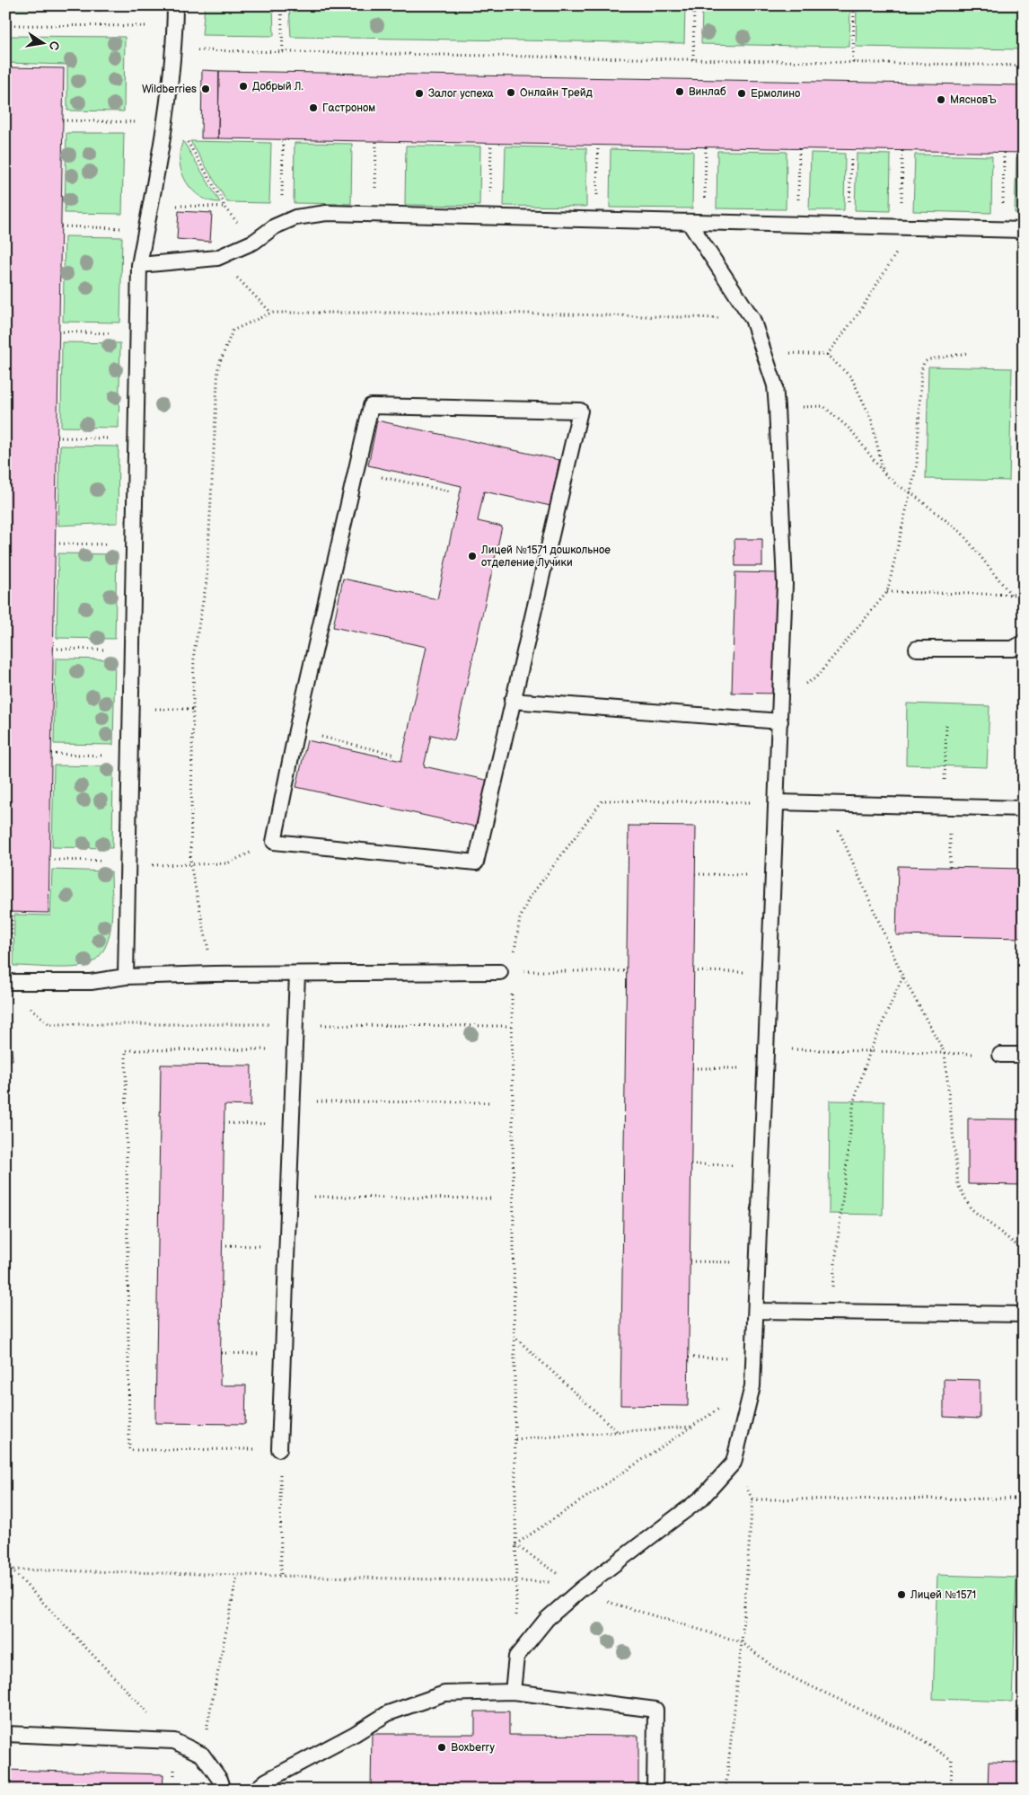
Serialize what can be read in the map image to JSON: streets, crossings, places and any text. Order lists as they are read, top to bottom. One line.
{"places":["Добрый Л.","Wildberries","Винлаб","Онлайн Трейд","Залог успеха","Ермолино","МясновЪ","Гастроном","Лицей №1571 дошкольное отделение Лучики","Лицей №1571","Boxberry"],"north":"right"}
